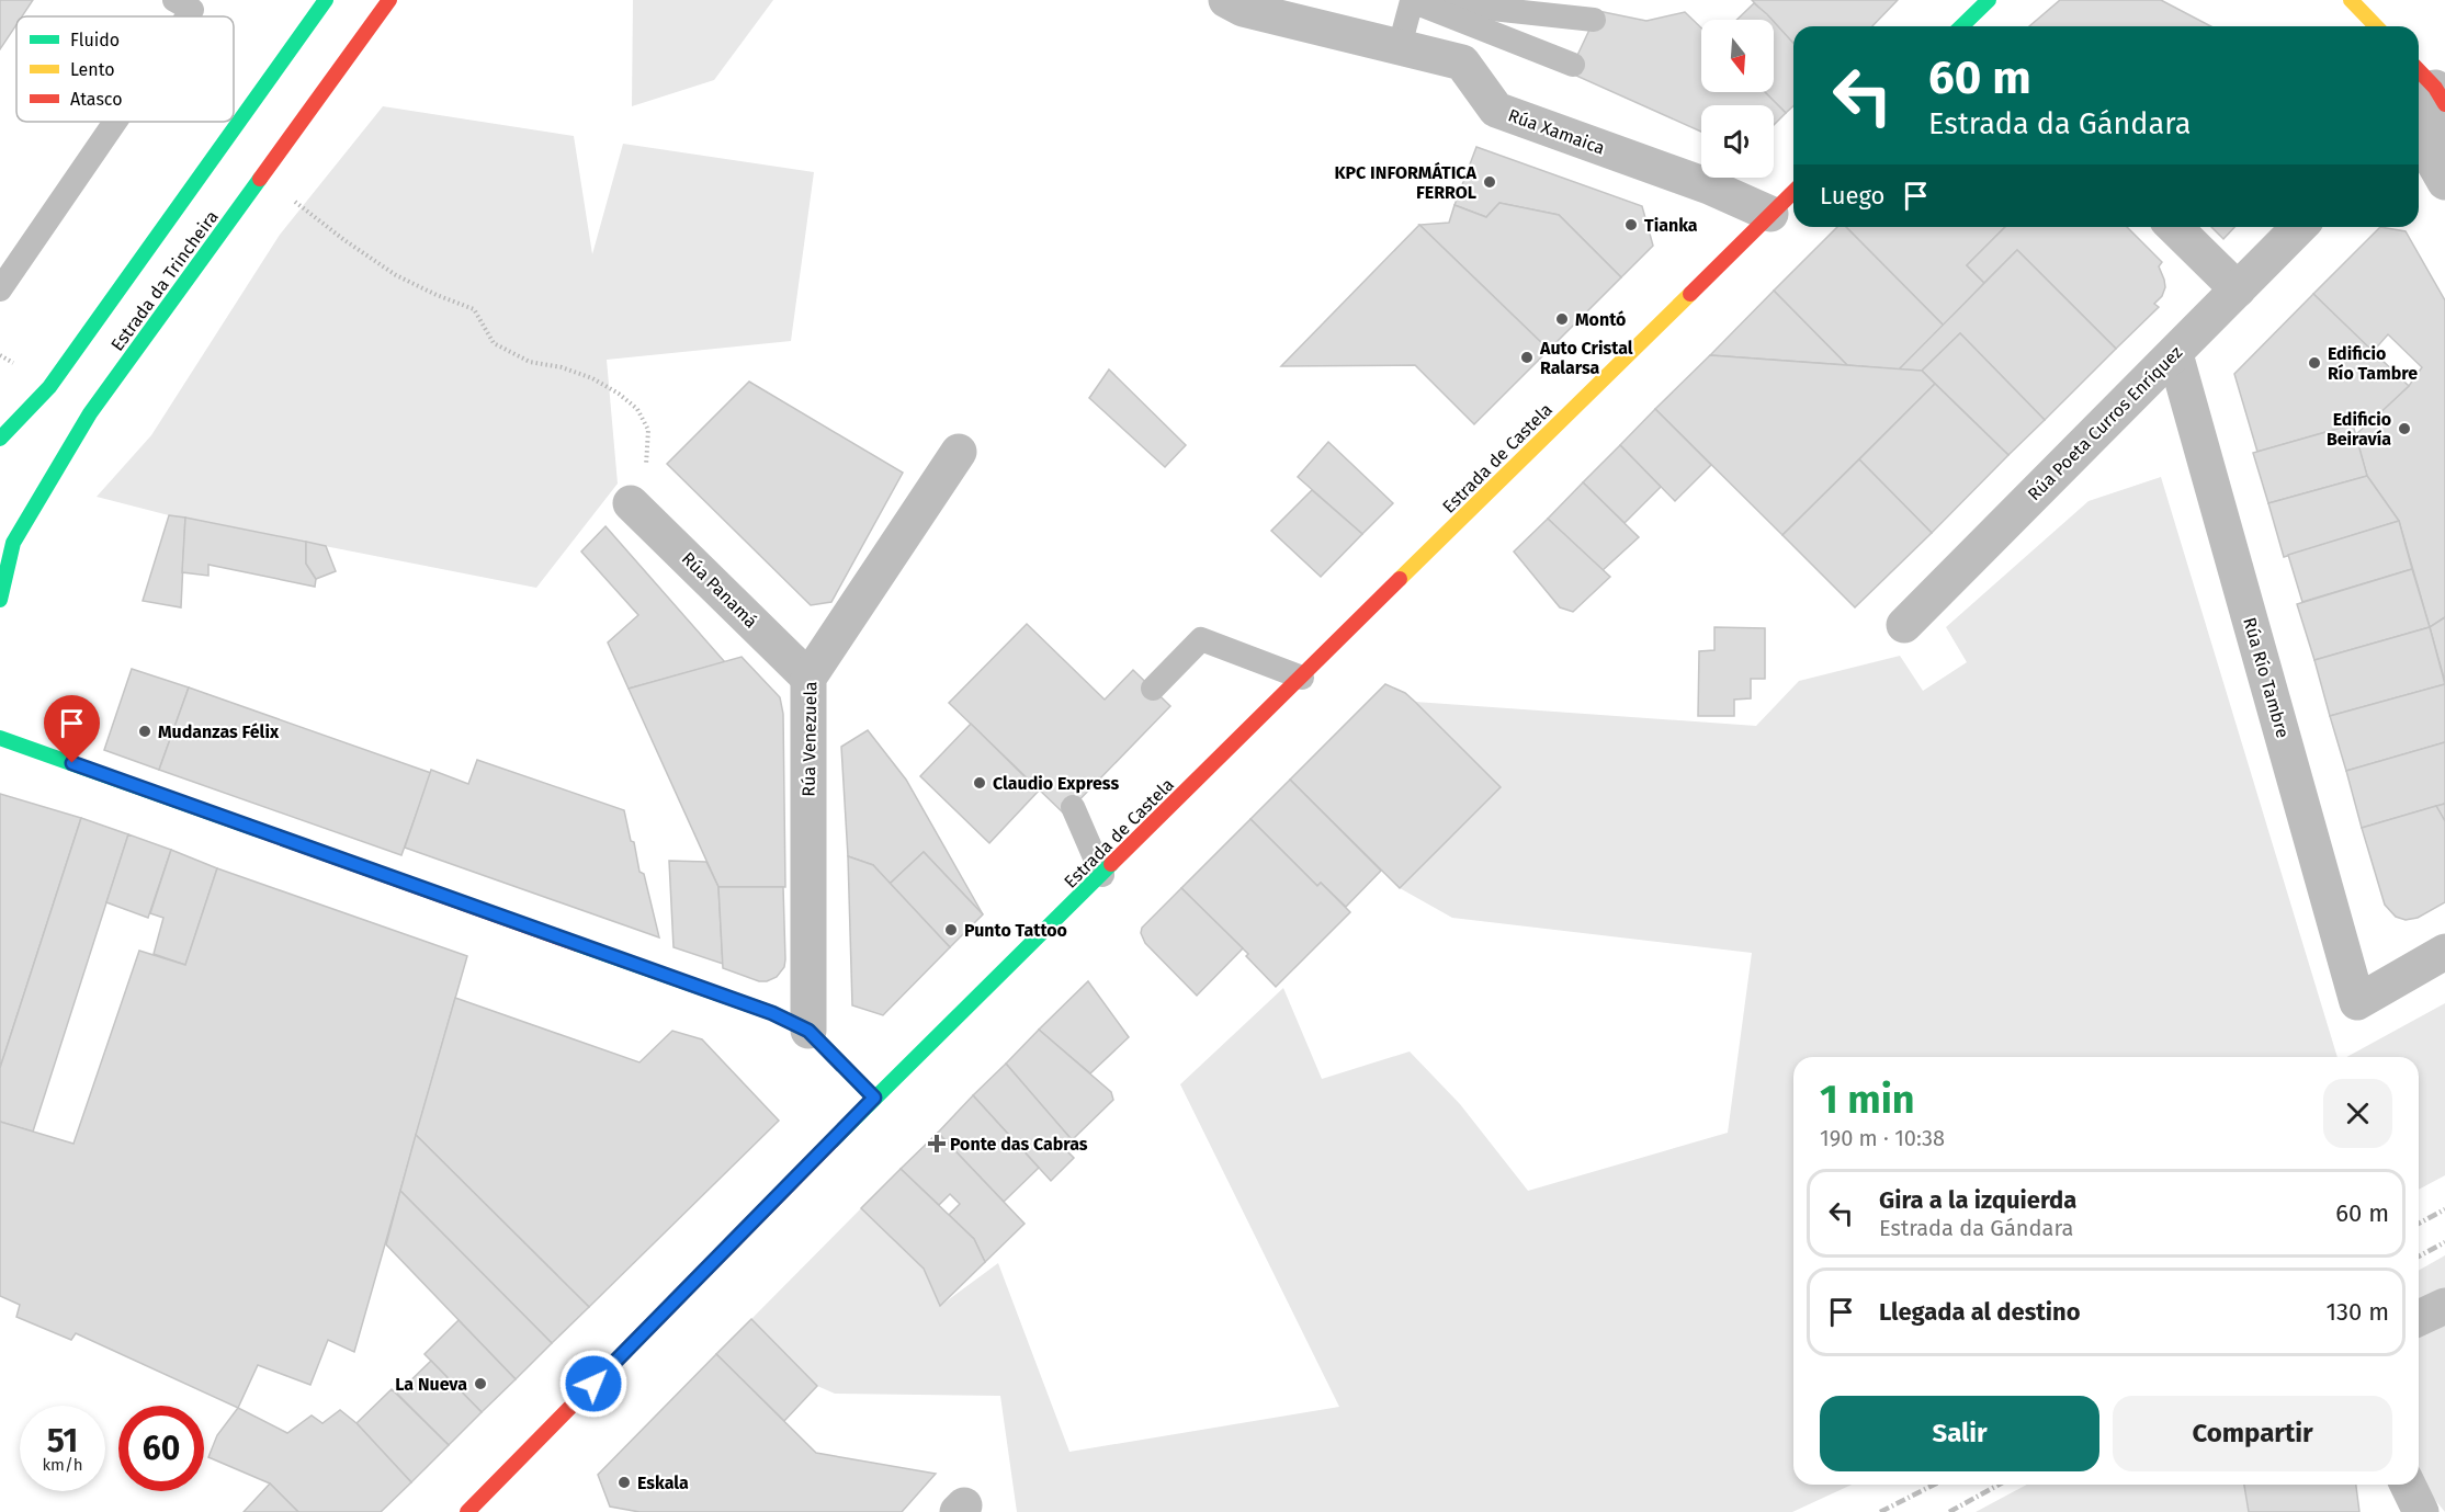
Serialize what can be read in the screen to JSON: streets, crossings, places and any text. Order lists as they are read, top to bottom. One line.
{"streets":{"main road":["Estrada da Trincheira","Estrada de Castela"],"street":["Rúa Xamaica","Rúa Poeta Curros Enríquez","Rúa Panamá","Rúa Río Tambre","Rúa Venezuela"]},"crossings":[["Rúa Xamaica","Estrada de Castela"],["Rúa Poeta Curros Enríquez","Rúa Río Tambre"],["Rúa Panamá","Rúa Venezuela"]],"places":{"other":["KPC INFORMÁTICA FERROL","Tianka","Montó","Auto Cristal Ralarsa","Edificio Río Tambre","Edificio Beiravía","Mudanzas Félix","Claudio Express","Punto Tattoo","La Nueva","Eskala"],"health":["Ponte das Cabras"]},"legend":["Fluido","Lento","Atasco"],"north":"bottom","page":{"turn":["60 m","Estrada da Gándara"],"then":"Luego","heading":["1 min","190 m · 10:38"],"list":[{"name":"Gira a la izquierda","note":"Estrada da Gándara","value":"60 m"},{"name":"Llegada al destino","value":"130 m"}],"buttons":["Salir","Compartir"],"speed":"51 km/h","limit":"60"}}
